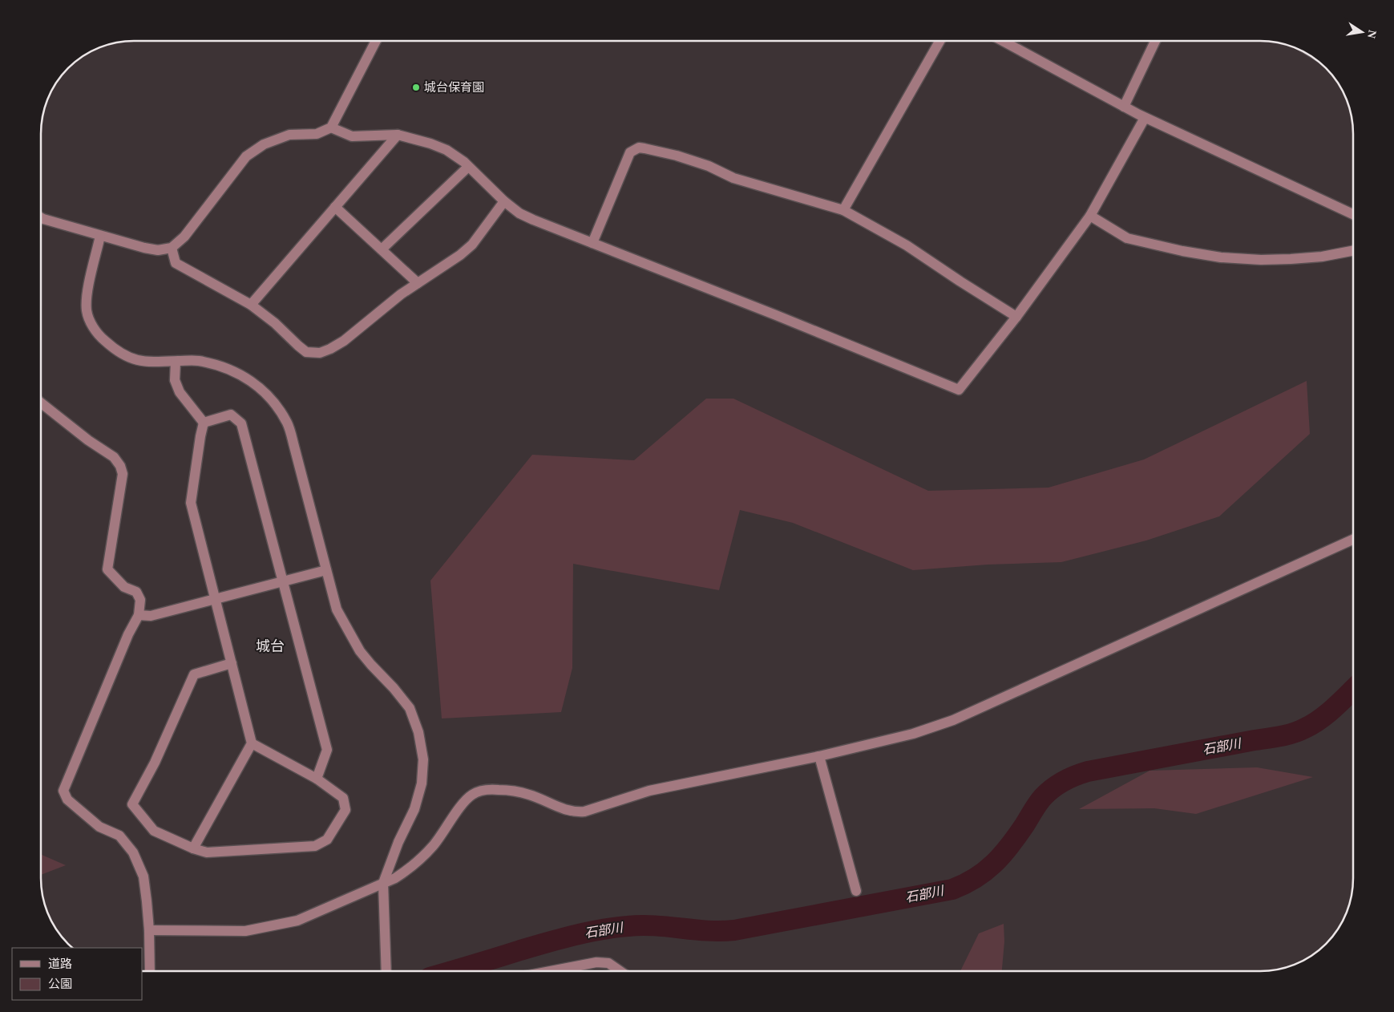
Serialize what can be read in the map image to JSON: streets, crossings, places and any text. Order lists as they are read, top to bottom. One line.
{"districts":["城台"],"water":["石部川"],"places":["城台保育園"],"legend":["道路","公園"],"north":"right"}
